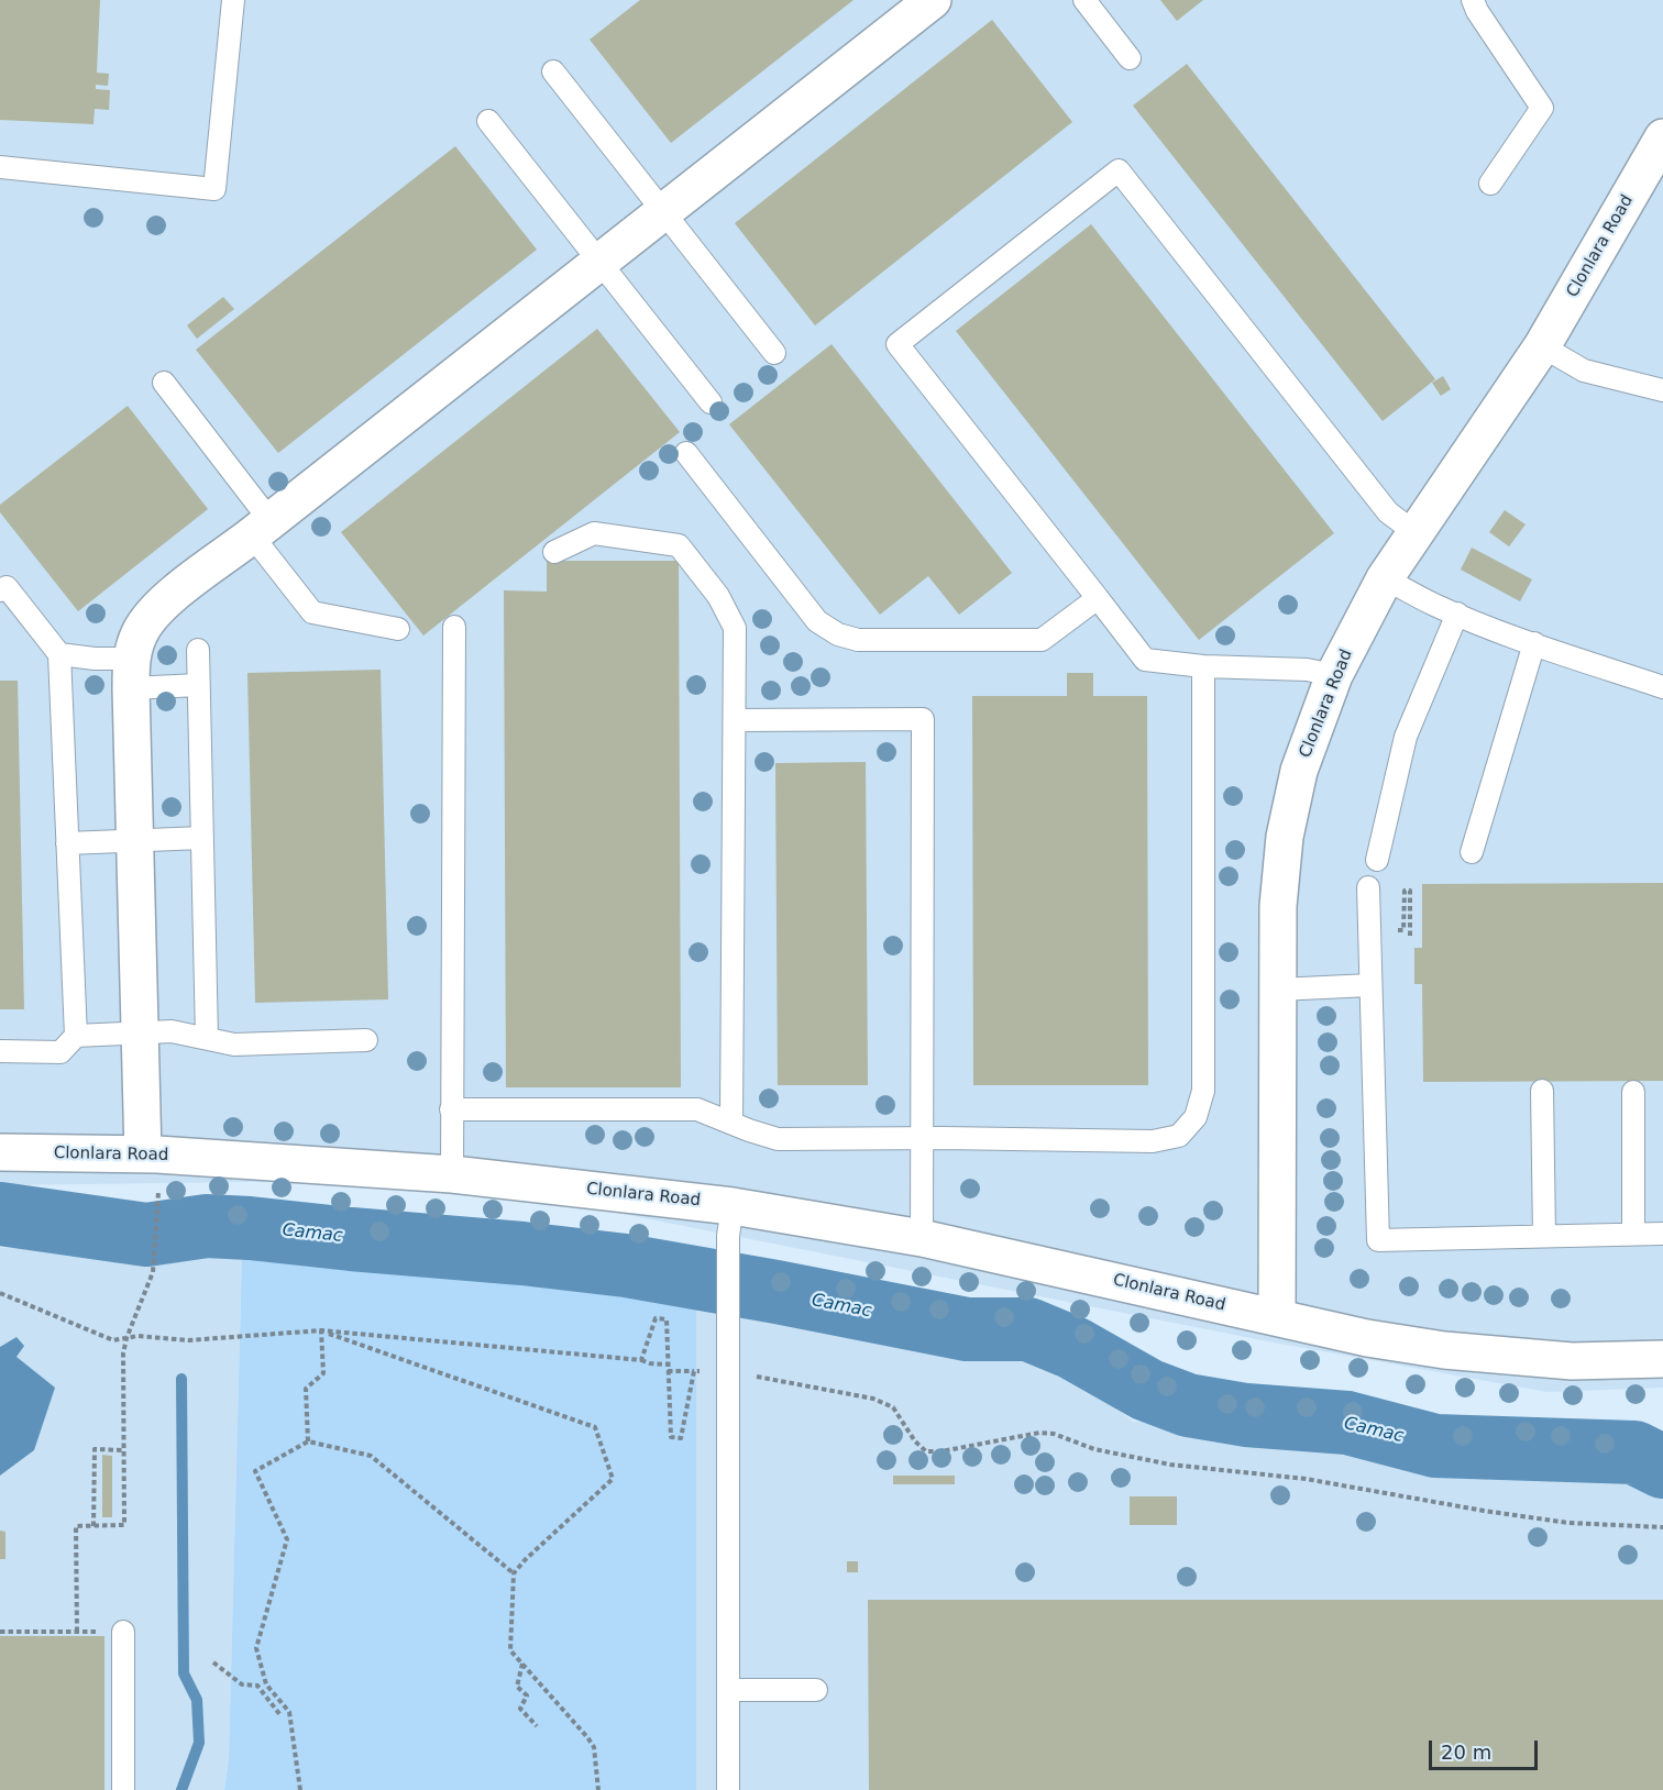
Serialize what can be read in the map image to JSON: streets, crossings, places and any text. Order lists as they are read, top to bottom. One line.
{"streets":{"street":["Clonlara Road"]},"water":["Camac"],"scale_bar":"20 m"}
